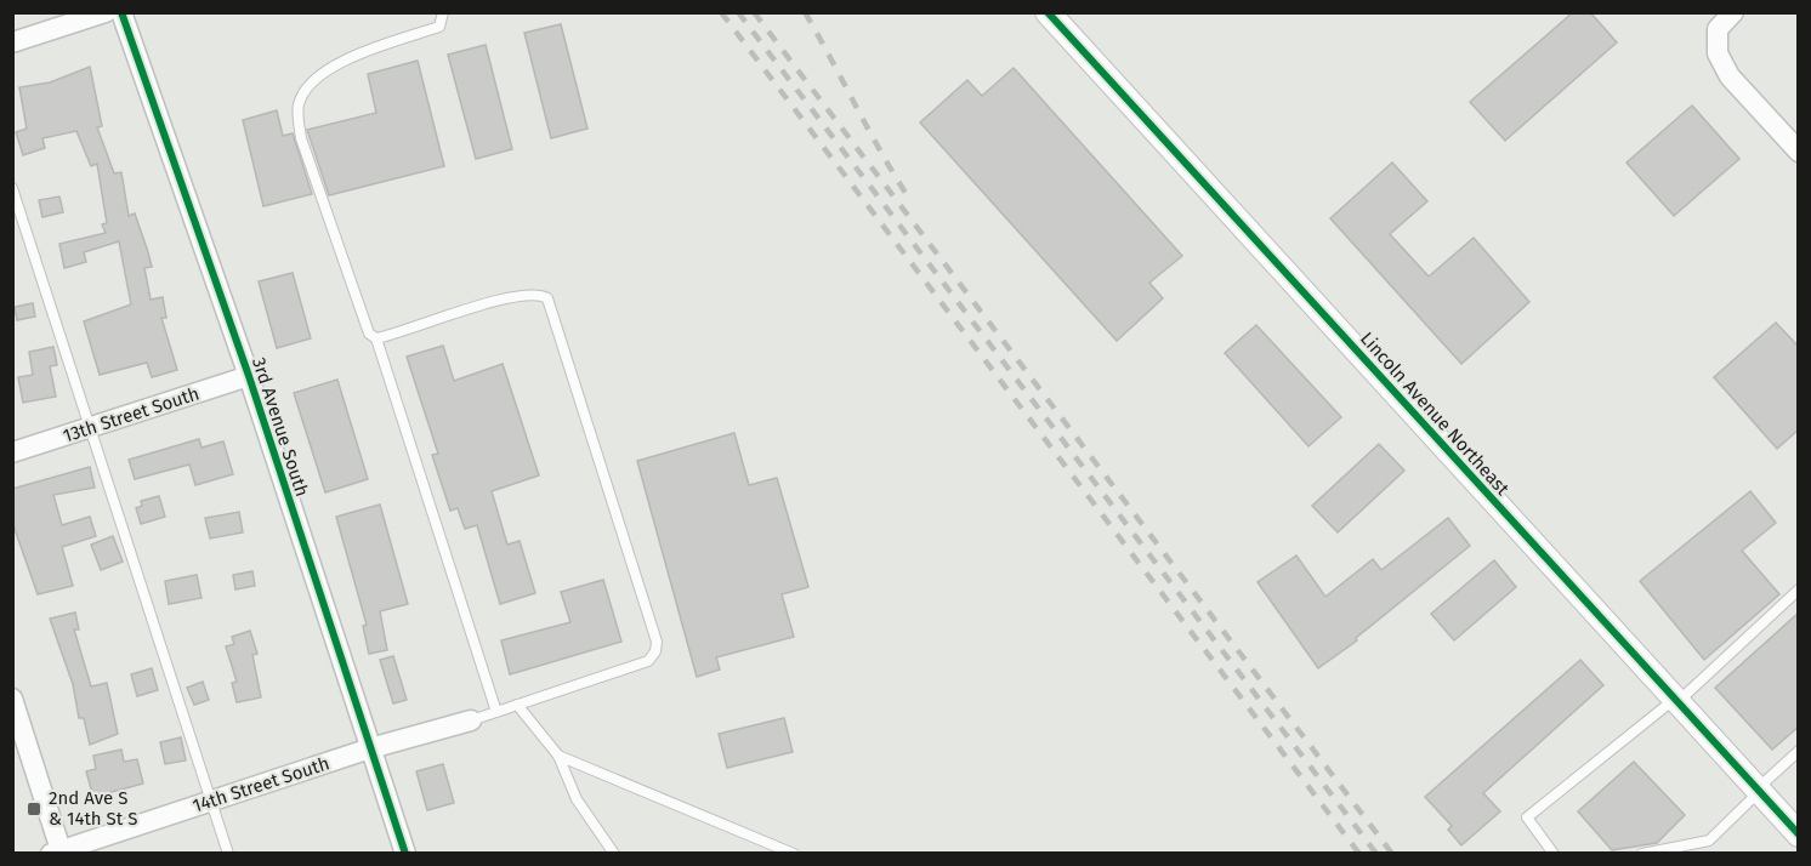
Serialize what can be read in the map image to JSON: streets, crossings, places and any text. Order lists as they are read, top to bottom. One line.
{"streets":{"street":["Lincoln Avenue Northeast","13th Street South","3rd Avenue South","14th Street South"]},"crossings":[["13th Street South","3rd Avenue South"],["3rd Avenue South","14th Street South"]],"places":{"transit":["2nd Ave S & 14th St S"]}}
